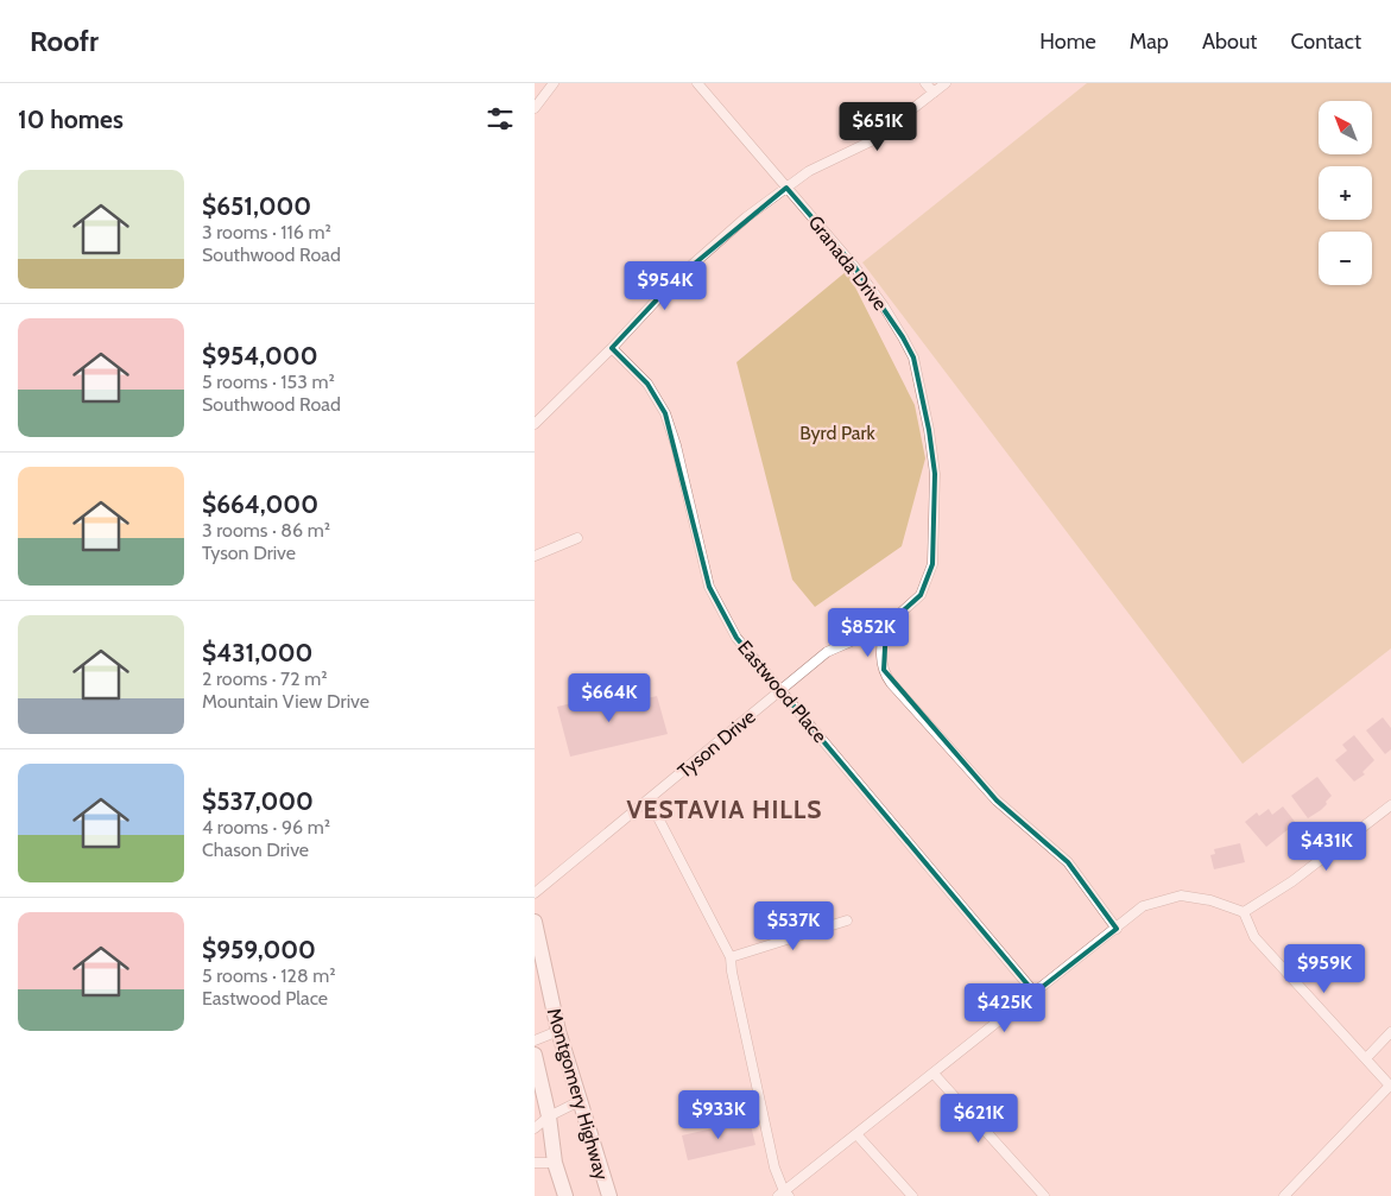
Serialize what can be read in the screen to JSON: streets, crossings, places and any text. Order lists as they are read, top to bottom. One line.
{"streets":{"main road":["Montgomery Highway"],"street":["Granada Drive","Eastwood Place","Tyson Drive"]},"crossings":[["Granada Drive","Tyson Drive"],["Eastwood Place","Tyson Drive"]],"districts":["VESTAVIA HILLS"],"parks":["Byrd Park"],"north":"top left","page":{"header":"Roofr","nav":["Home","Map","About","Contact"],"heading":"10 homes","map_buttons":["+","−"],"price":["$651K","$954K","$852K","$664K","$431K","$537K","$959K","$425K","$933K","$621K"],"list":[{"name":"$651,000","note":"3 rooms · 116 m² · Southwood Road"},{"name":"$954,000","note":"5 rooms · 153 m² · Southwood Road"},{"name":"$664,000","note":"3 rooms · 86 m² · Tyson Drive"},{"name":"$431,000","note":"2 rooms · 72 m² · Mountain View Drive"},{"name":"$537,000","note":"4 rooms · 96 m² · Chason Drive"},{"name":"$959,000","note":"5 rooms · 128 m² · Eastwood Place"}]}}
